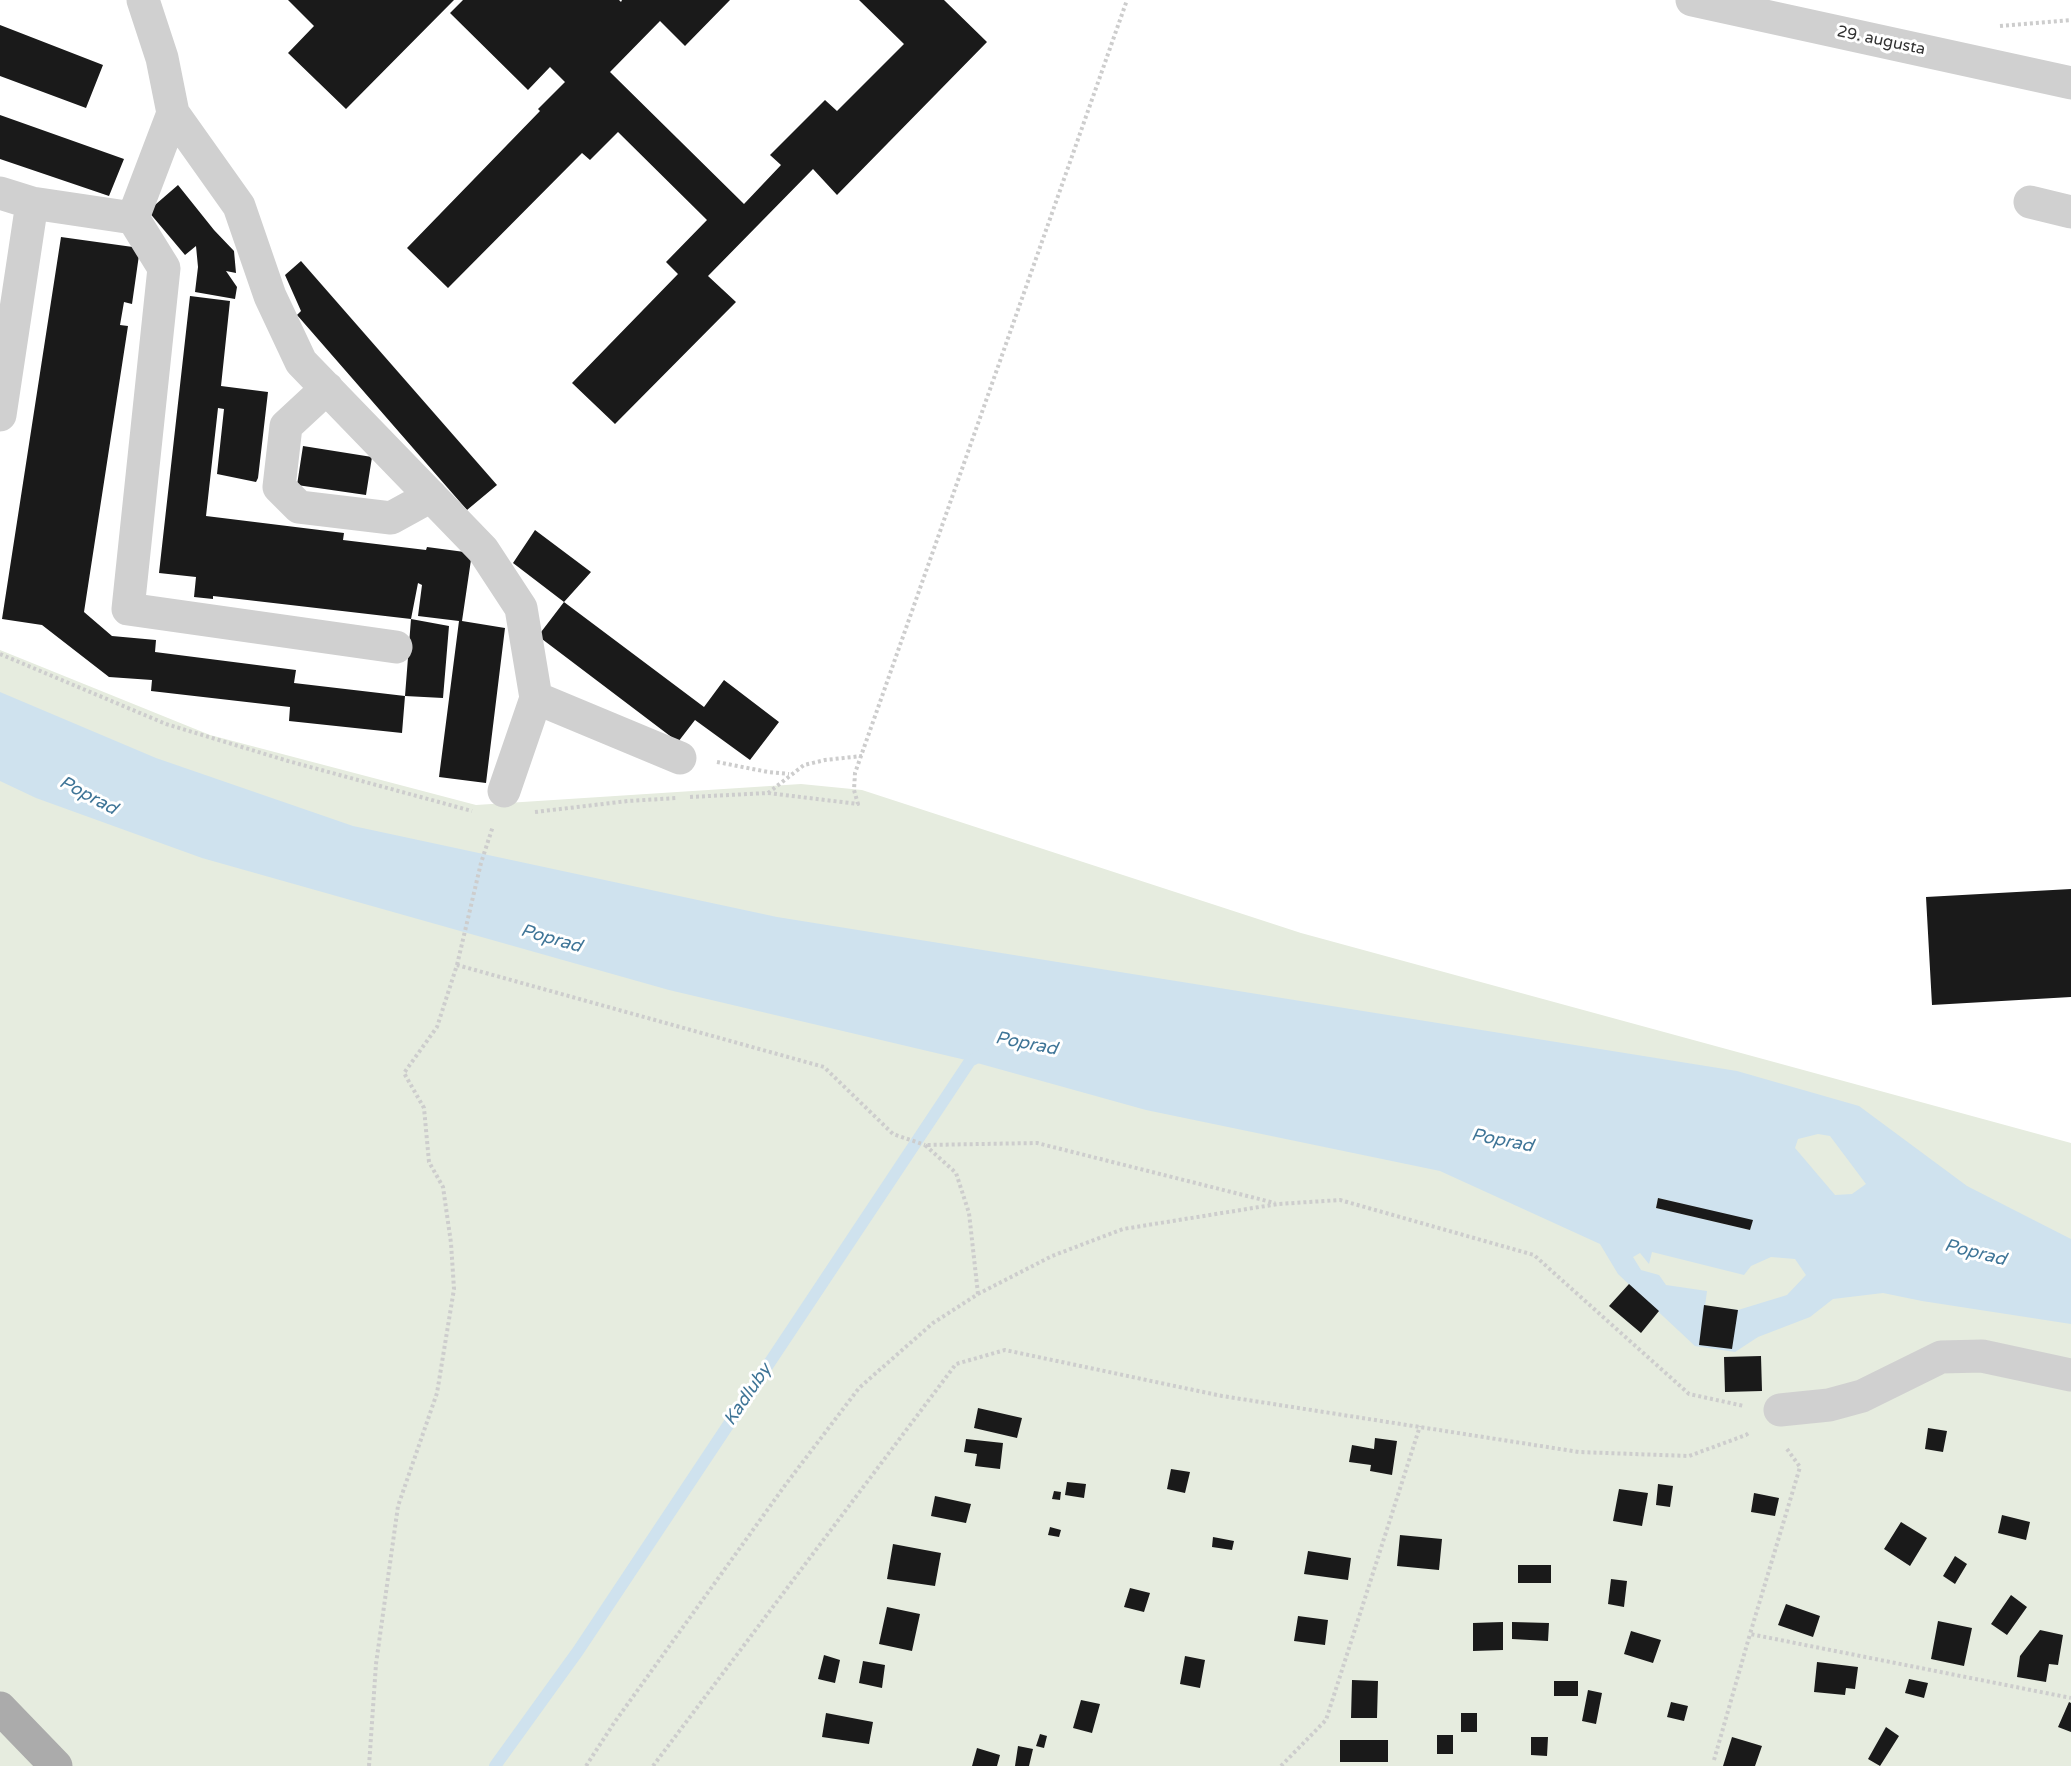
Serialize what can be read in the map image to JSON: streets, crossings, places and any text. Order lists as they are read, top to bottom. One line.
{"streets":{"street":["29. augusta"]},"water":["Poprad","Kadluby"]}
